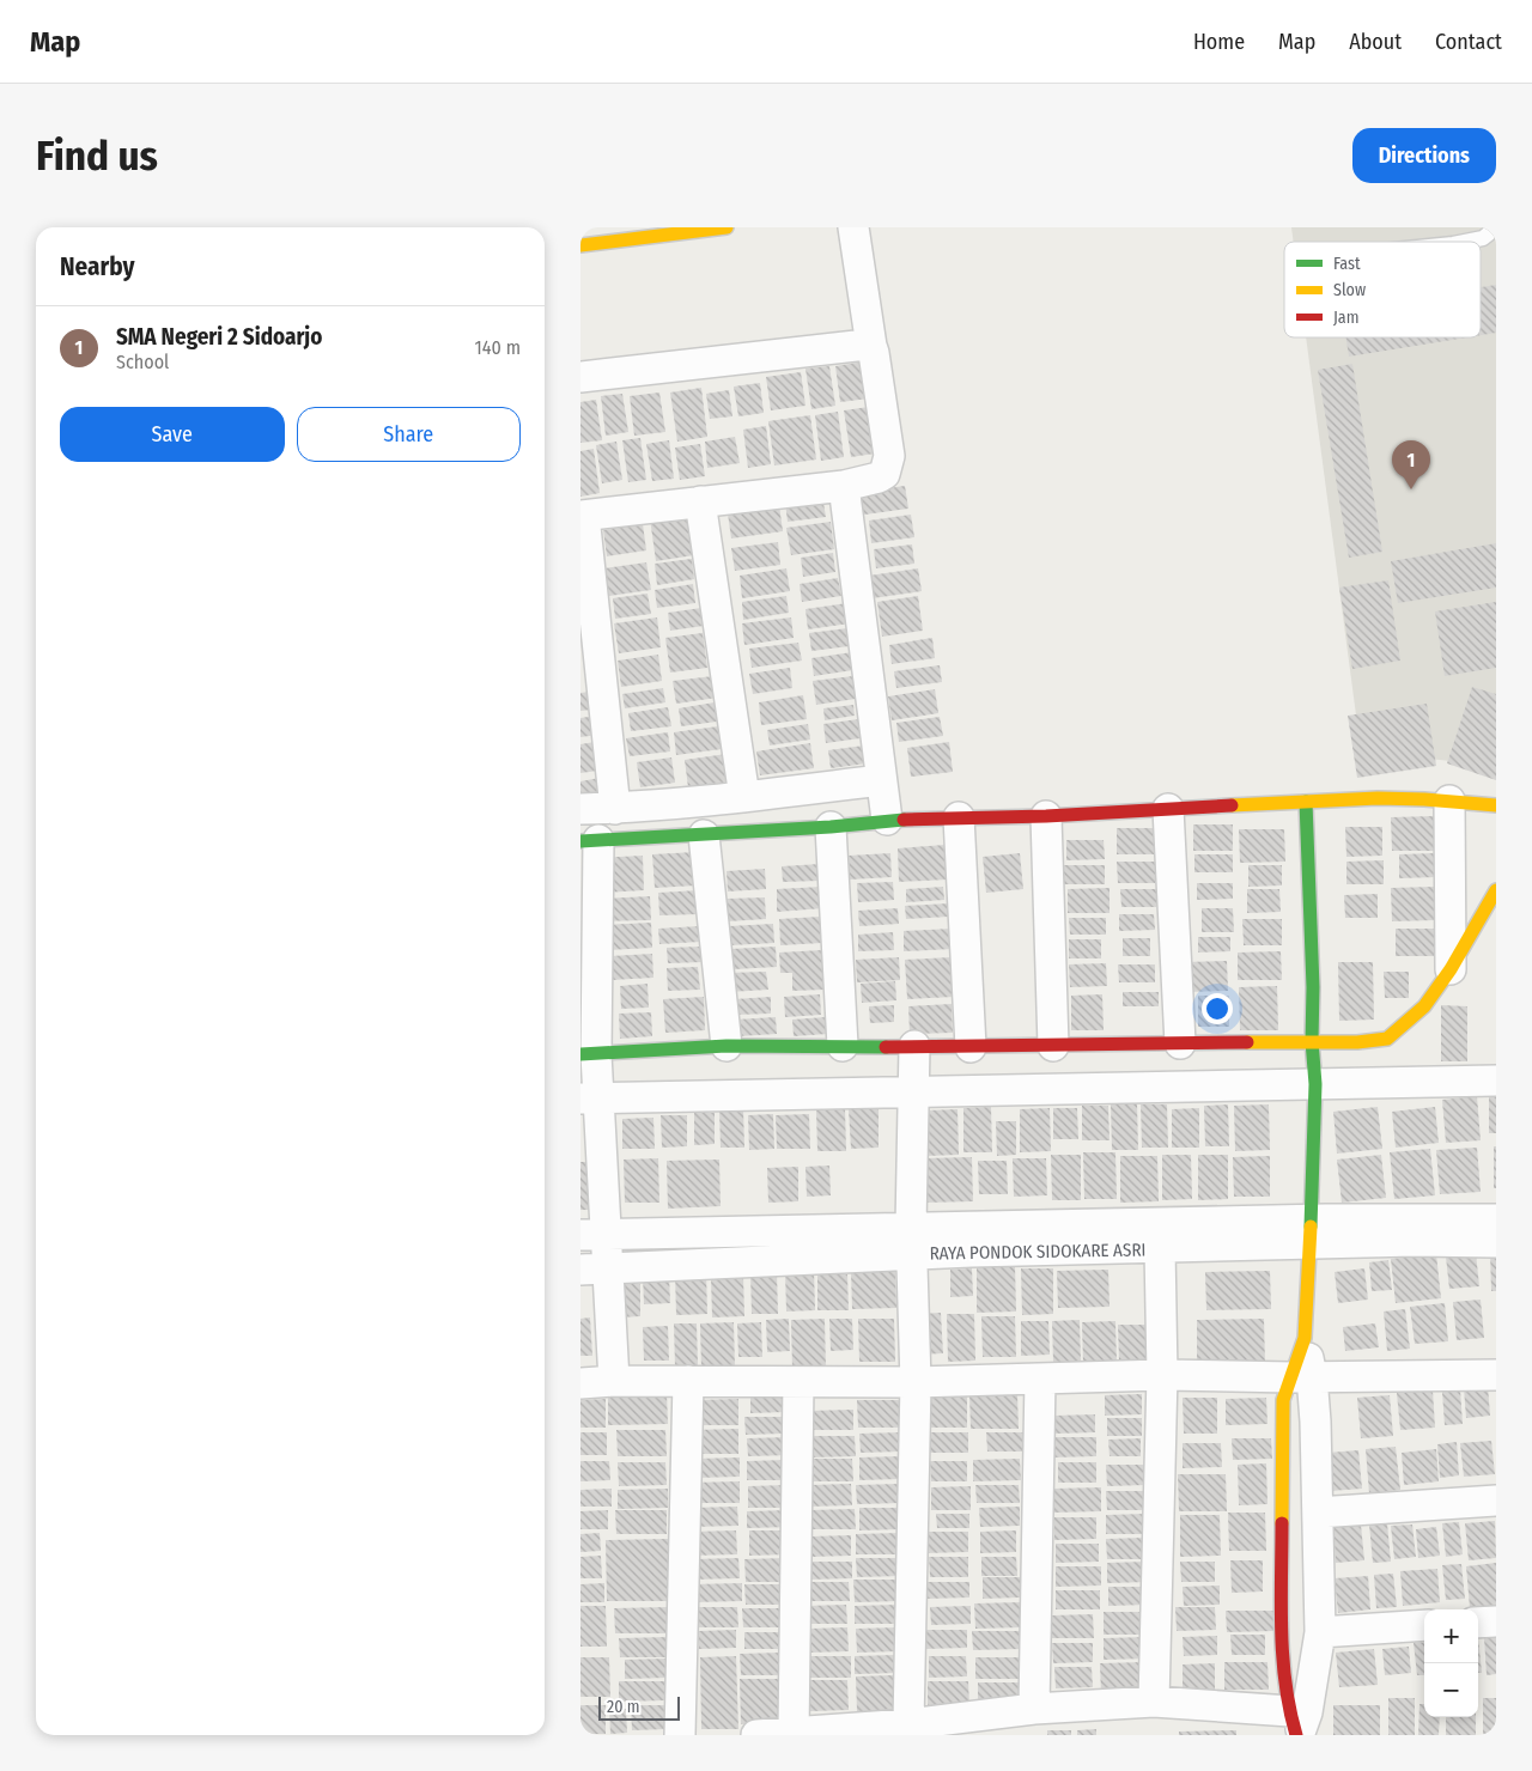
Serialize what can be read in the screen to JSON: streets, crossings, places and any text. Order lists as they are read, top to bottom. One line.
{"streets":{"street":["RAYA PONDOK SIDOKARE ASRI"]},"legend":["Fast","Slow","Jam"],"scale_bar":"20 m","page":{"header":"Map","nav":["Home","Map","About","Contact"],"buttons":["Directions",["Save","Share"]],"title":"Find us","heading":"Nearby","list":[{"mark":"1","name":"SMA Negeri 2 Sidoarjo","note":"School","value":"140 m"}],"pins":"1","map_buttons":["+","−"],"scale":"20 m"}}
